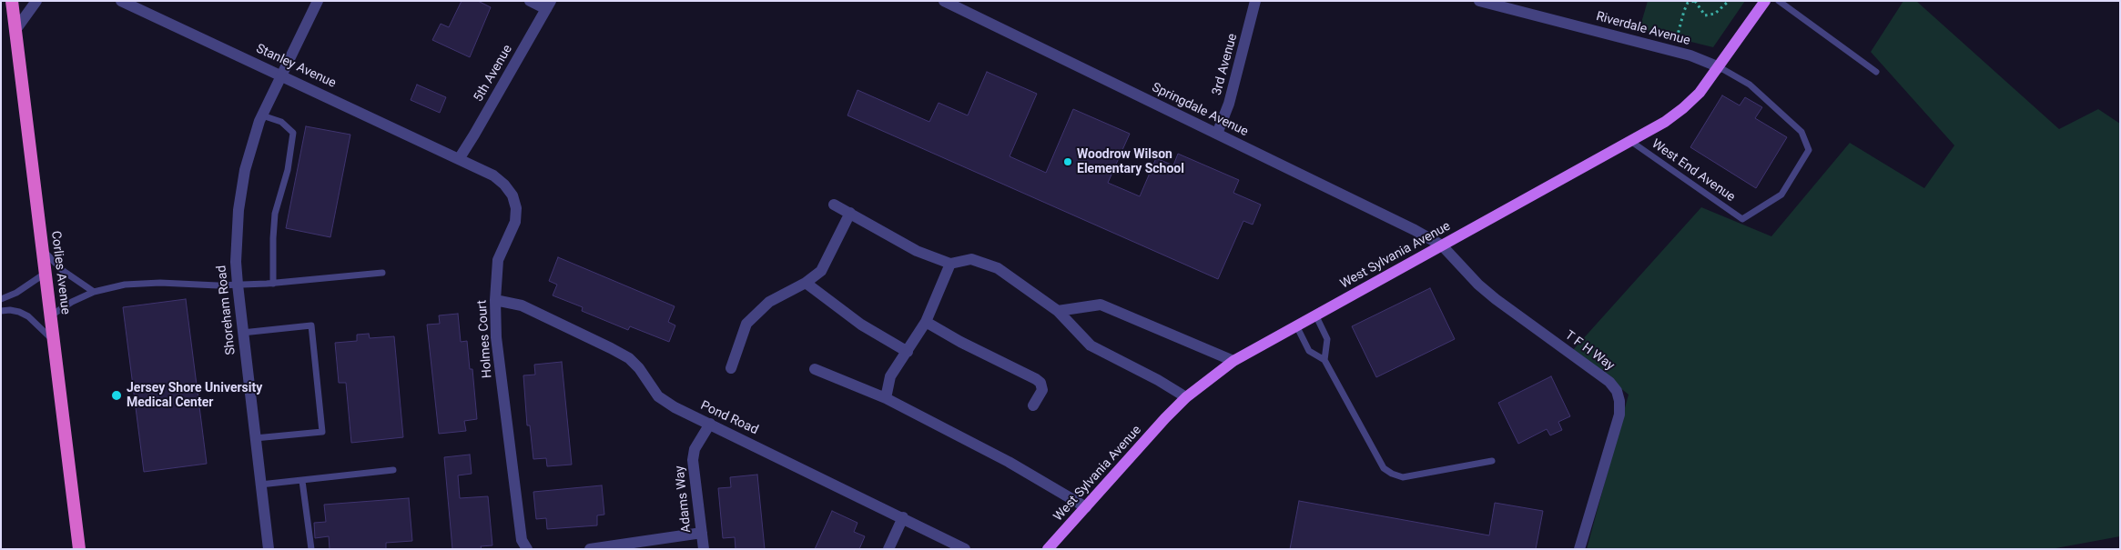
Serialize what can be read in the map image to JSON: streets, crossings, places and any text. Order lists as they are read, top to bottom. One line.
{"streets":{"highway":["Corlies Avenue"],"main road":["West Sylvania Avenue"],"street":["Riverdale Avenue","3rd Avenue","Stanley Avenue","5th Avenue","Springdale Avenue","Shoreham Road","Holmes Court","T F H Way","Pond Road","Adams Way"],"lane":["West End Avenue"]},"crossings":[["Riverdale Avenue","West End Avenue"],["Riverdale Avenue","West Sylvania Avenue"],["3rd Avenue","Springdale Avenue"],["Stanley Avenue","5th Avenue"],["Stanley Avenue","Shoreham Road"],["Stanley Avenue","Holmes Court"],["5th Avenue","Holmes Court"],["Springdale Avenue","West Sylvania Avenue"],["Springdale Avenue","T F H Way"],["West End Avenue","West Sylvania Avenue"],["West Sylvania Avenue","T F H Way"],["Holmes Court","Pond Road"],["Pond Road","Adams Way"]],"places":["Woodrow Wilson Elementary School","Jersey Shore University Medical Center"]}
